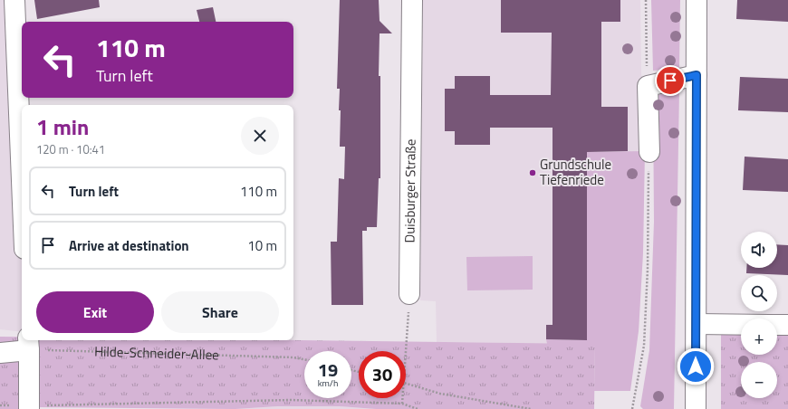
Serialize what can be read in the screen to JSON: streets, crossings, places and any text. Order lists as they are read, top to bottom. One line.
{"streets":{"street":["Duisburger Straße"],"path":["Hilde-Schneider-Allee"]},"places":["Grundschule Tiefenriede"],"page":{"turn":["110 m","Turn left"],"heading":["1 min","120 m · 10:41"],"list":[{"name":"Turn left","value":"110 m"},{"name":"Arrive at destination","value":"10 m"}],"map_buttons":["+","−"],"buttons":["Exit","Share"],"speed":"19 km/h","limit":"30"}}
